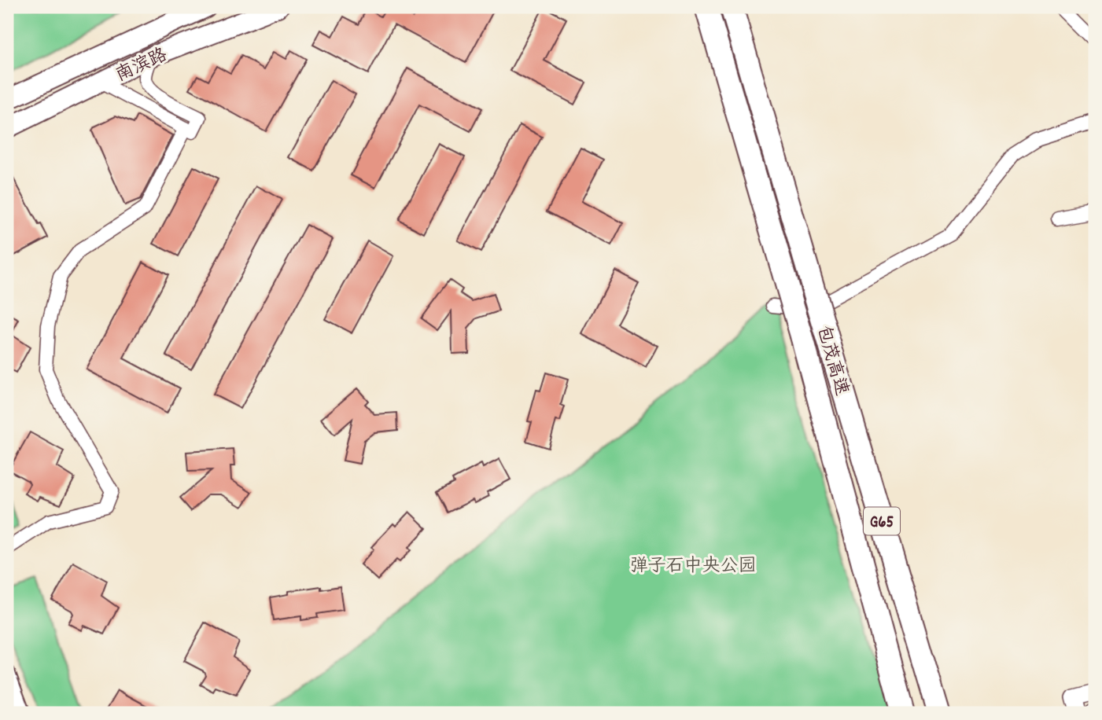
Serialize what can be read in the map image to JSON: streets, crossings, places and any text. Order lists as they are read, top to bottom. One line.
{"streets":{"highway":["包茂高速","G65"],"main road":["南滨路"]},"parks":["弹子石中央公园"]}
